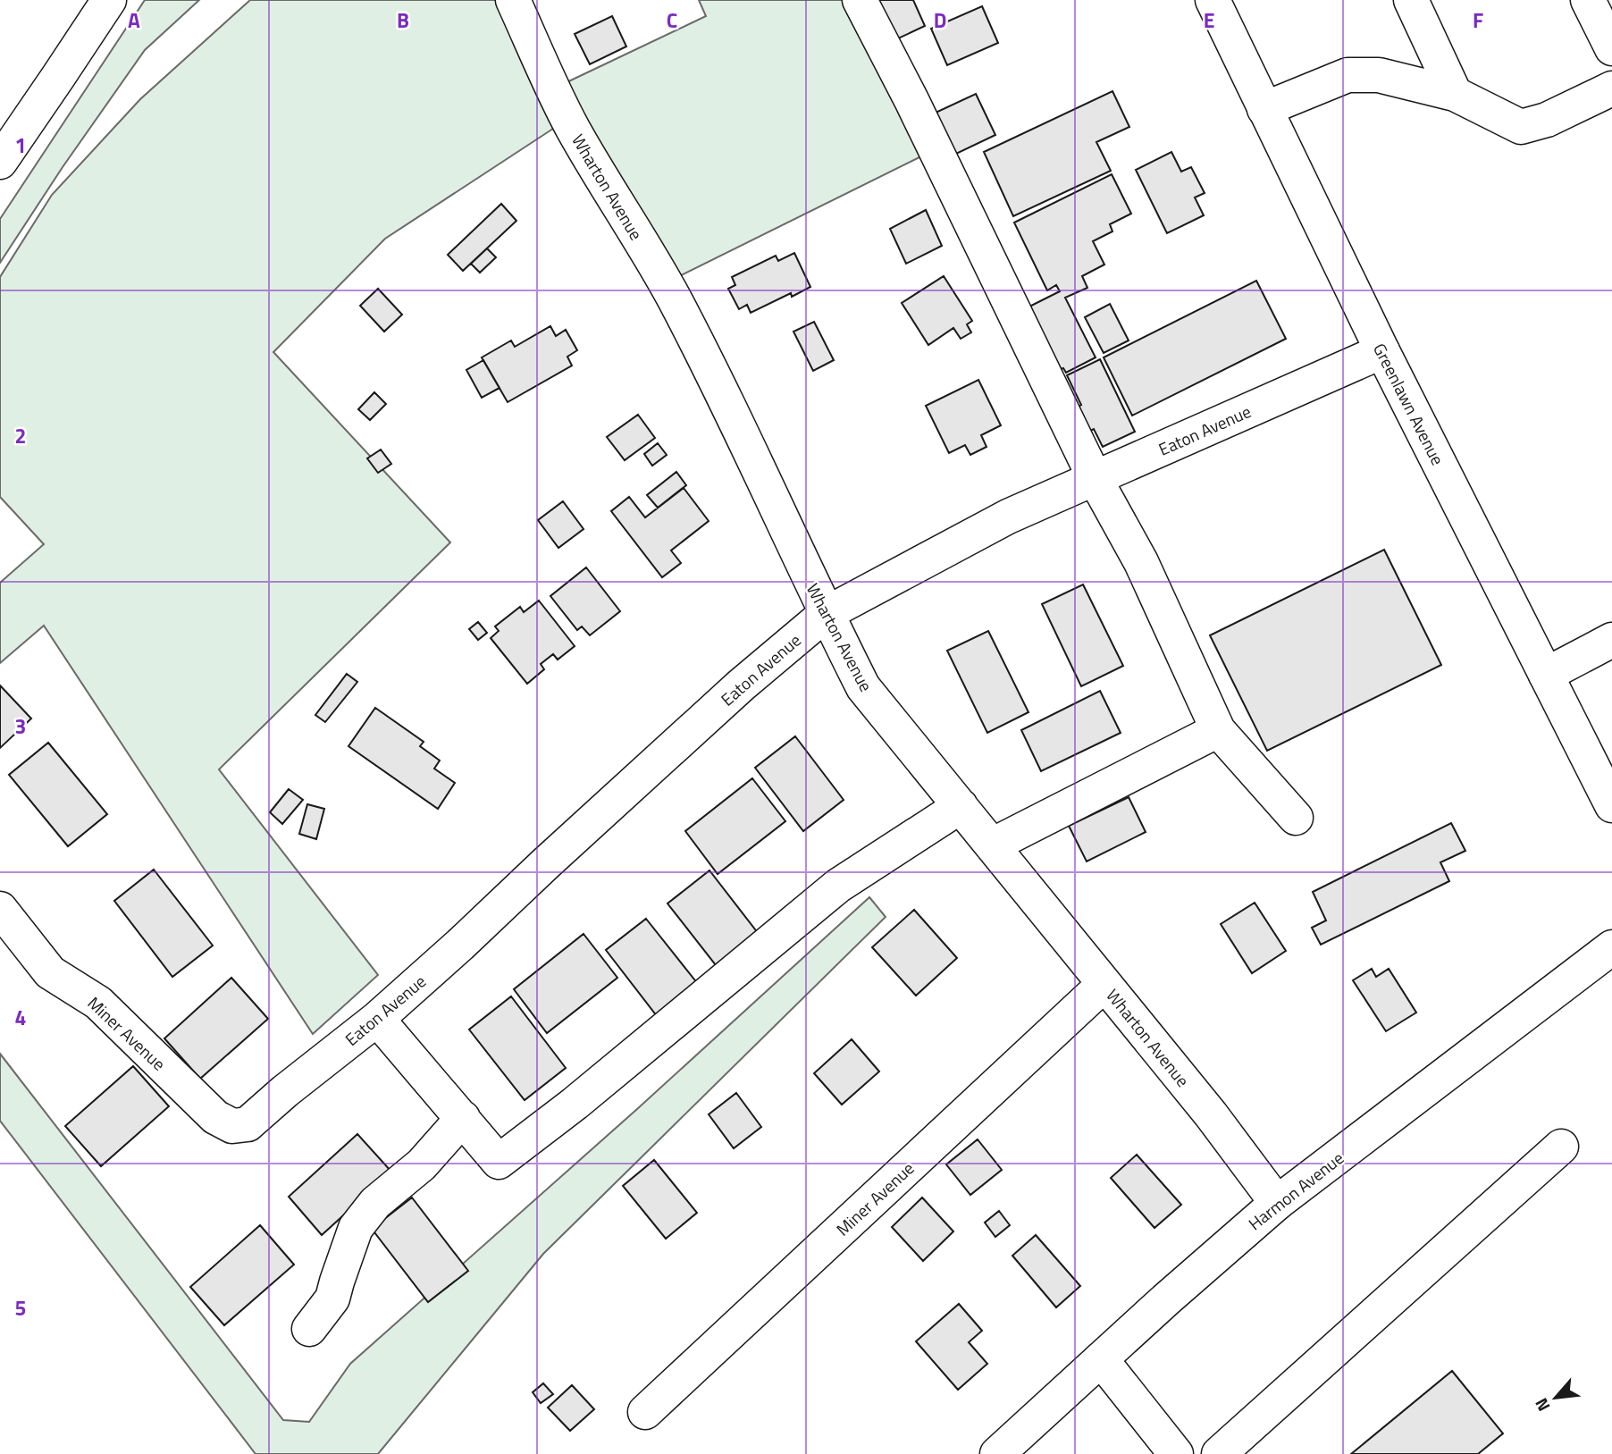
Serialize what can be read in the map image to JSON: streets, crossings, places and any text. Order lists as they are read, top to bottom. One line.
{"streets":{"main road":["Wharton Avenue","Greenlawn Avenue","Eaton Avenue","Miner Avenue","Harmon Avenue"]},"crossings":[["Wharton Avenue","Eaton Avenue"],["Wharton Avenue","Miner Avenue"],["Wharton Avenue","Harmon Avenue"],["Greenlawn Avenue","Eaton Avenue"],["Eaton Avenue","Miner Avenue"]],"north":"bottom left","grid":{"columns":["A","B","C","D","E","F"],"rows":["1","2","3","4","5"]}}
